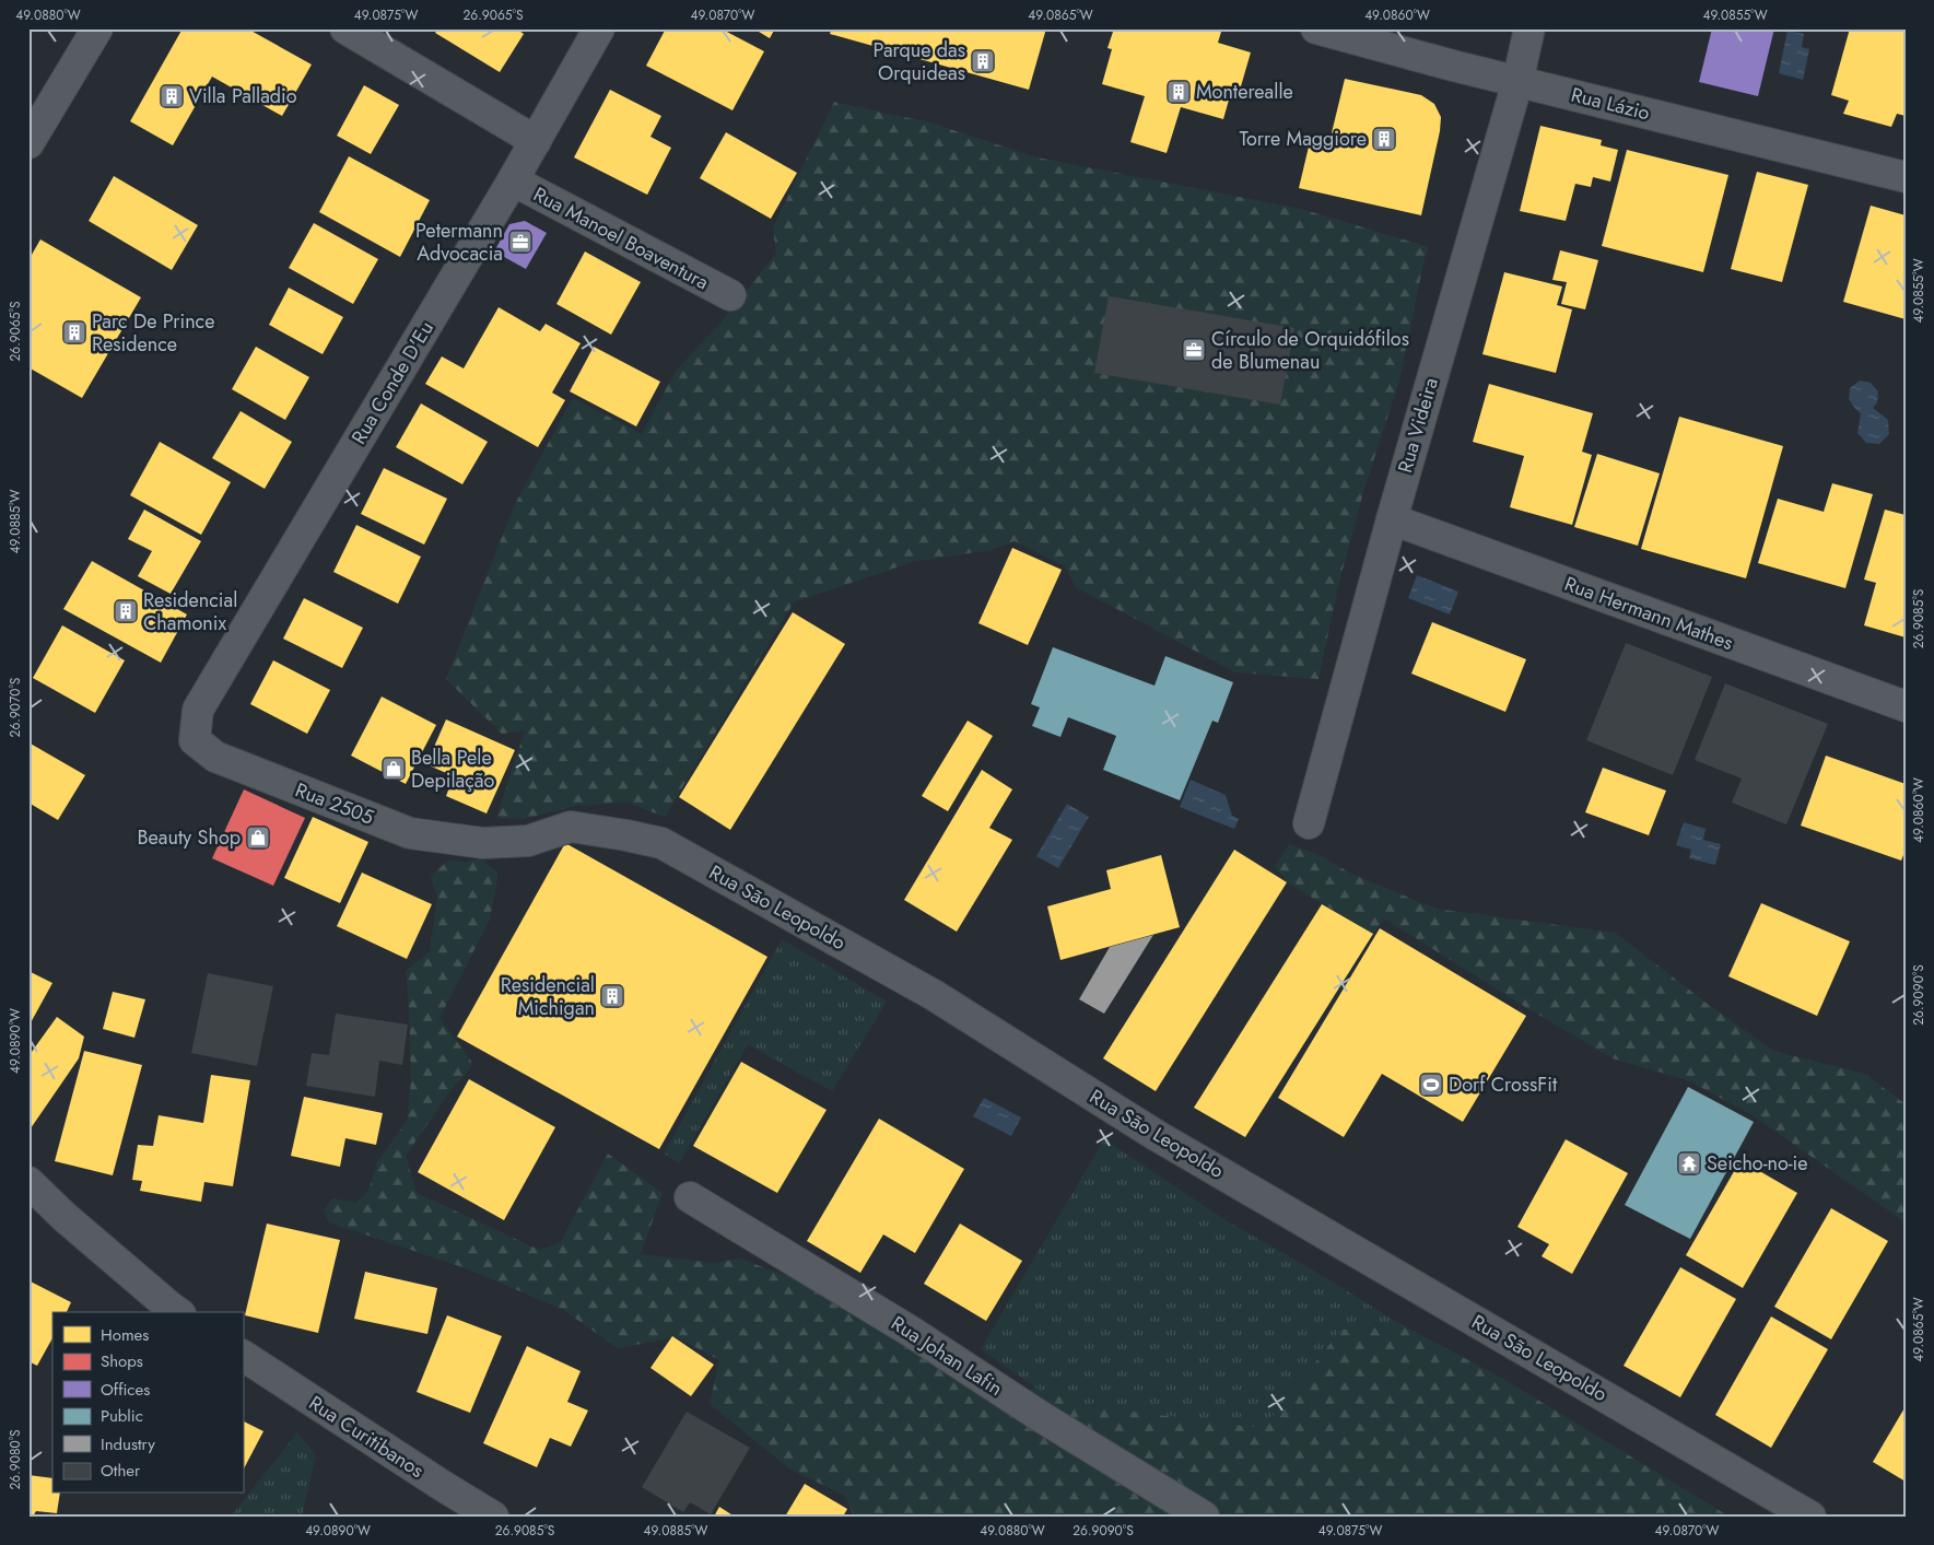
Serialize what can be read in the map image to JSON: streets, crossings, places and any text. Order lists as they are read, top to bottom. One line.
{"streets":{"street":["Rua Lázio","Rua Manoel Boaventura","Rua Conde D'Eu","Rua Videira","Rua Hermann Mathes","Rua 2505","Rua São Leopoldo","Rua Johan Lafin","Rua Curitibanos"]},"crossings":[["Rua Lázio","Rua Videira"],["Rua Manoel Boaventura","Rua Conde D'Eu"],["Rua Conde D'Eu","Rua 2505"],["Rua Videira","Rua Hermann Mathes"],["Rua 2505","Rua São Leopoldo"]],"places":{"building":["Parque das Orquideas","Monterealle","Villa Palladio","Torre Maggiore","Parc De Prince Residence","Residencial Chamonix","Residencial Michigan"],"office":["Petermann Advocacia","Círculo de Orquidófilos de Blumenau"],"shop":["Bella Pele Depilação","Beauty Shop"],"sports":["Dorf CrossFit"],"temple":["Seicho-no-ie"]},"legend":["Homes","Shops","Offices","Public","Industry","Other"],"coordinates":["49.0880°W","49.0875°W","26.9065°S","49.0870°W","49.0865°W","49.0860°W","49.0855°W","49.0885°W","26.9085°S","26.9070°S","26.9090°S","49.0890°W","26.9080°S"]}
